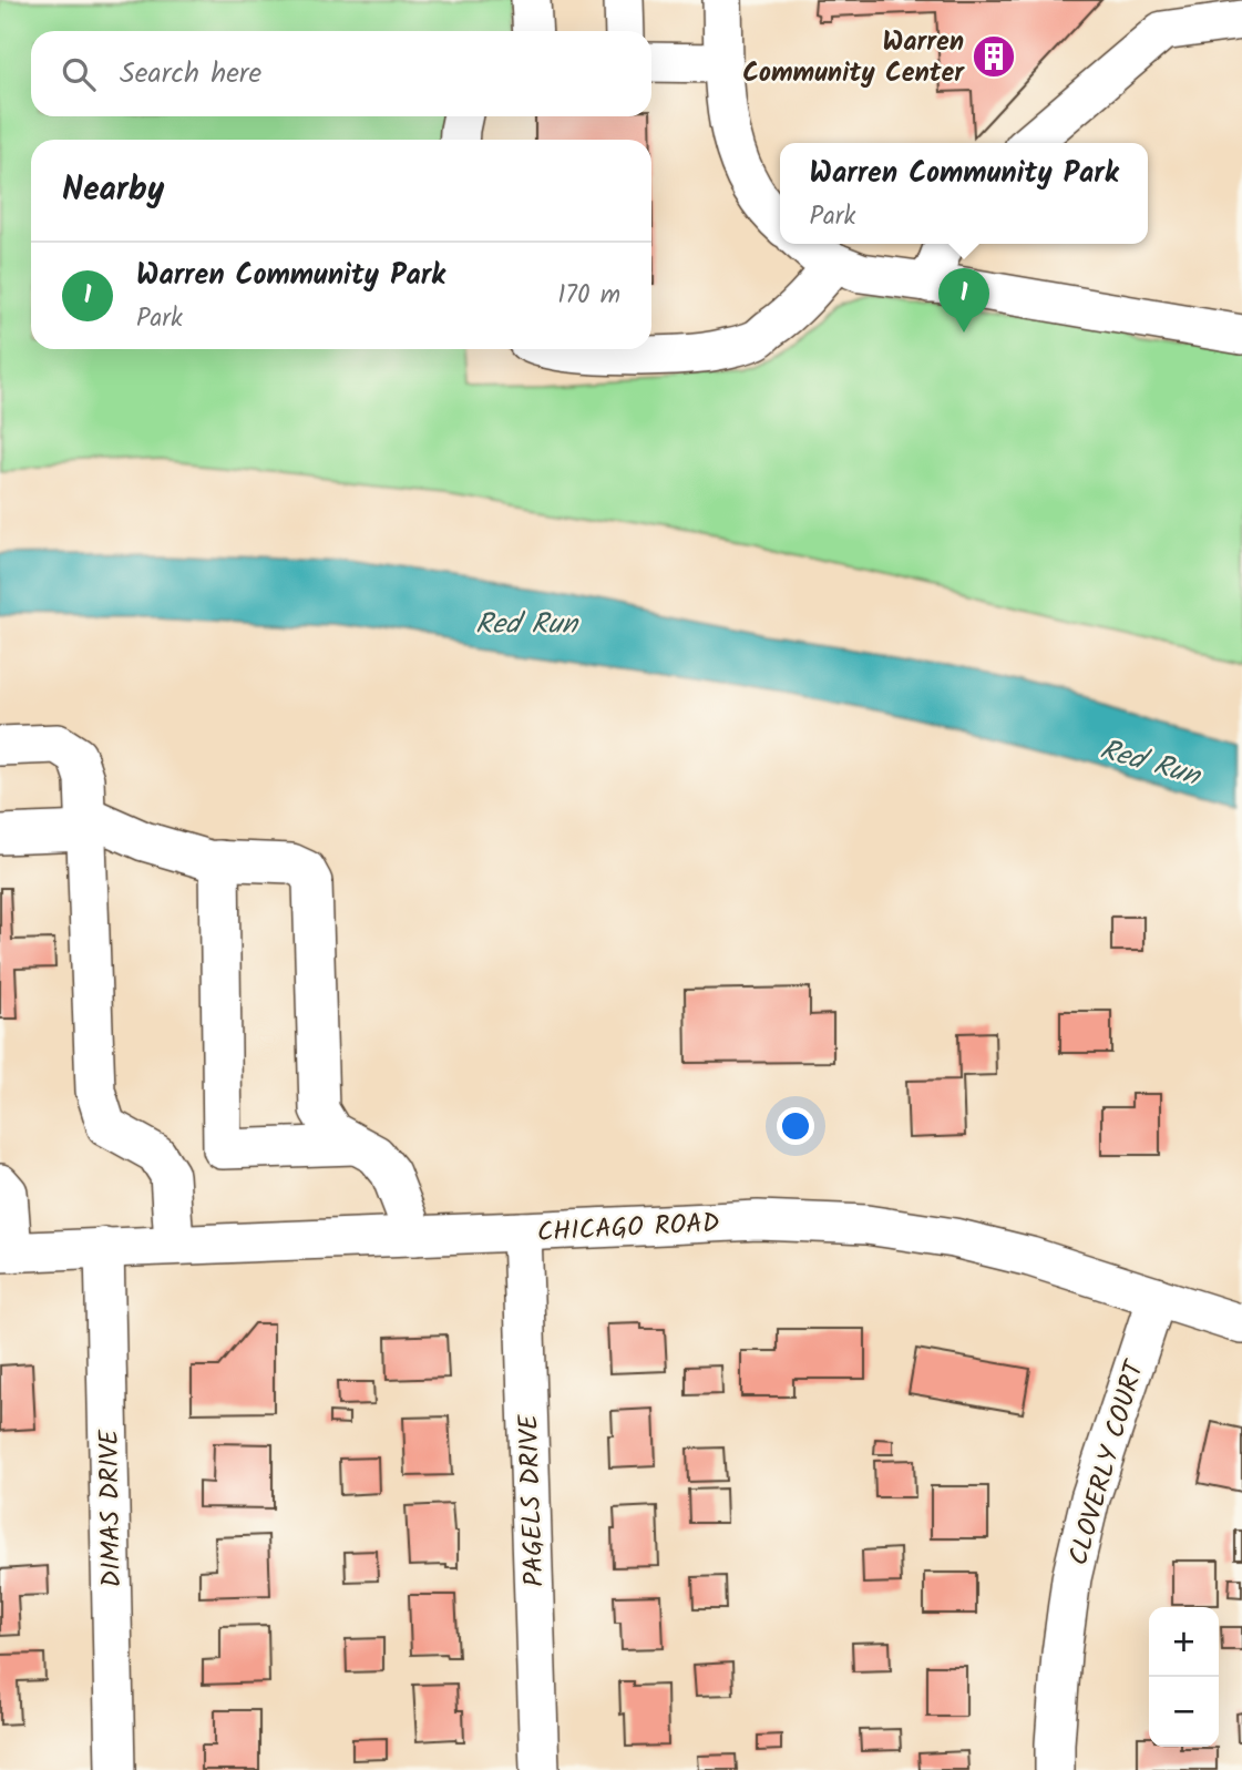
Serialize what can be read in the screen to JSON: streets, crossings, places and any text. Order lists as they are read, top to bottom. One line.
{"streets":{"street":["CHICAGO ROAD","CLOVERLY COURT","PAGELS DRIVE","DIMAS DRIVE"]},"crossings":[["CHICAGO ROAD","CLOVERLY COURT"],["CHICAGO ROAD","PAGELS DRIVE"],["CHICAGO ROAD","DIMAS DRIVE"]],"water":["Red Run"],"places":{"building":["Warren Community Center"]},"page":{"search":"Search here","heading":"Nearby","popup":["Warren Community Park","Park"],"list":[{"mark":"1","name":"Warren Community Park","note":"Park","value":"170 m"}],"pins":"1","map_buttons":["+","−"]}}
